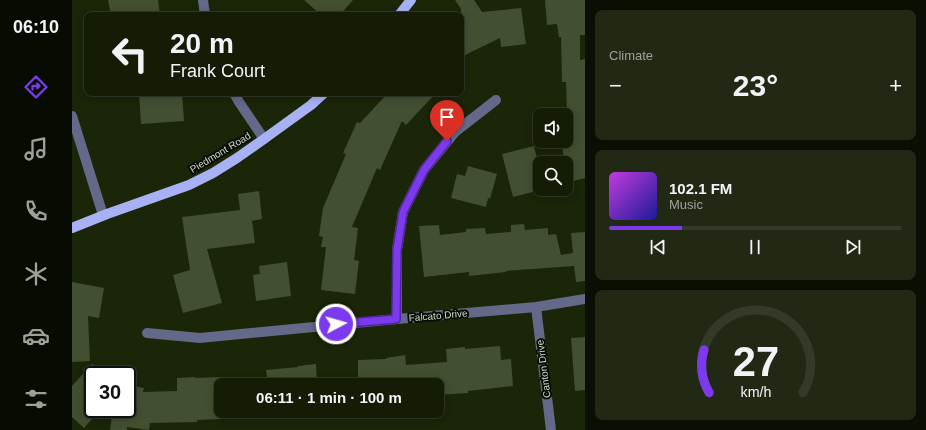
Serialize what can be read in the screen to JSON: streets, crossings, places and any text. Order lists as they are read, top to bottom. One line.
{"streets":{"main road":["Piedmont Road"],"street":["Falcato Drive","Canton Drive"]},"crossings":[["Falcato Drive","Canton Drive"]],"page":{"tabs":"06:10","tile":"Climate","turn":["20 m","Frank Court"],"heat":["−","23°","+"],"song":["102.1 FM","Music"],"limit":"30","trip":"06:11 · 1 min · 100 m","gauge":["27","km/h"]}}
